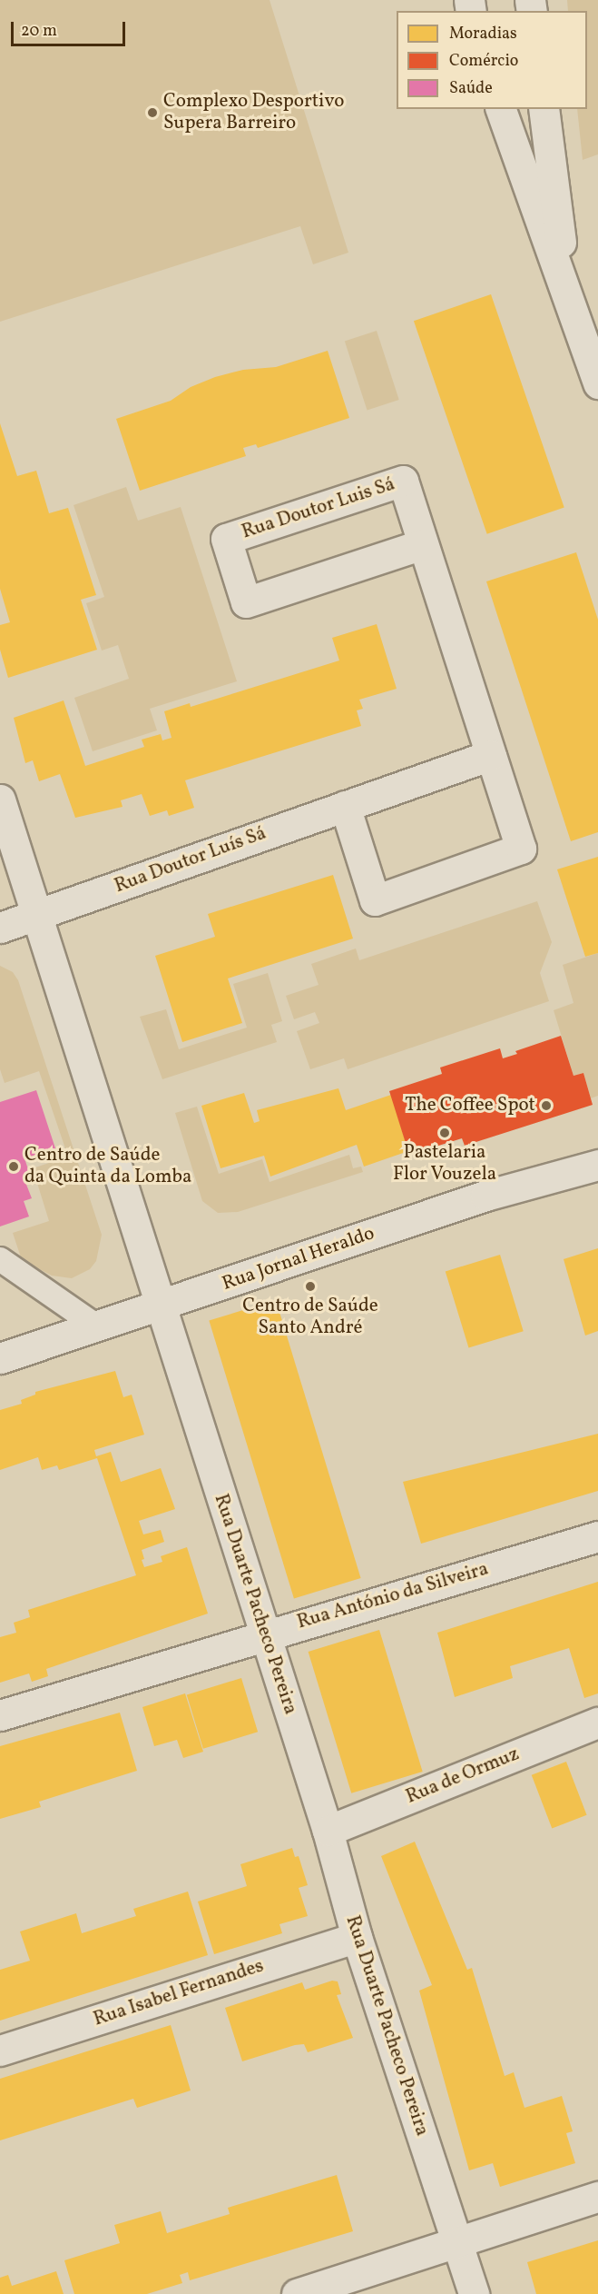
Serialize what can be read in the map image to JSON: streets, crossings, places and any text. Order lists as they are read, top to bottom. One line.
{"streets":{"street":["Rua Doutor Luis Sá","Rua Doutor Luís Sá","Rua Jornal Heraldo","Rua António da Silveira","Rua Duarte Pacheco Pereira","Rua de Ormuz","Rua Isabel Fernandes"]},"crossings":[["Rua Doutor Luis Sá","Rua Doutor Luís Sá"],["Rua Doutor Luís Sá","Rua Duarte Pacheco Pereira"],["Rua Jornal Heraldo","Rua Duarte Pacheco Pereira"],["Rua António da Silveira","Rua Duarte Pacheco Pereira"],["Rua Duarte Pacheco Pereira","Rua de Ormuz"],["Rua Duarte Pacheco Pereira","Rua Isabel Fernandes"]],"places":["Complexo Desportivo Supera Barreiro","The Coffee Spot","Pastelaria Flor Vouzela","Centro de Saúde da Quinta da Lomba","Centro de Saúde Santo André"],"legend":["Moradias","Comércio","Saúde"],"scale_bar":"20 m"}
